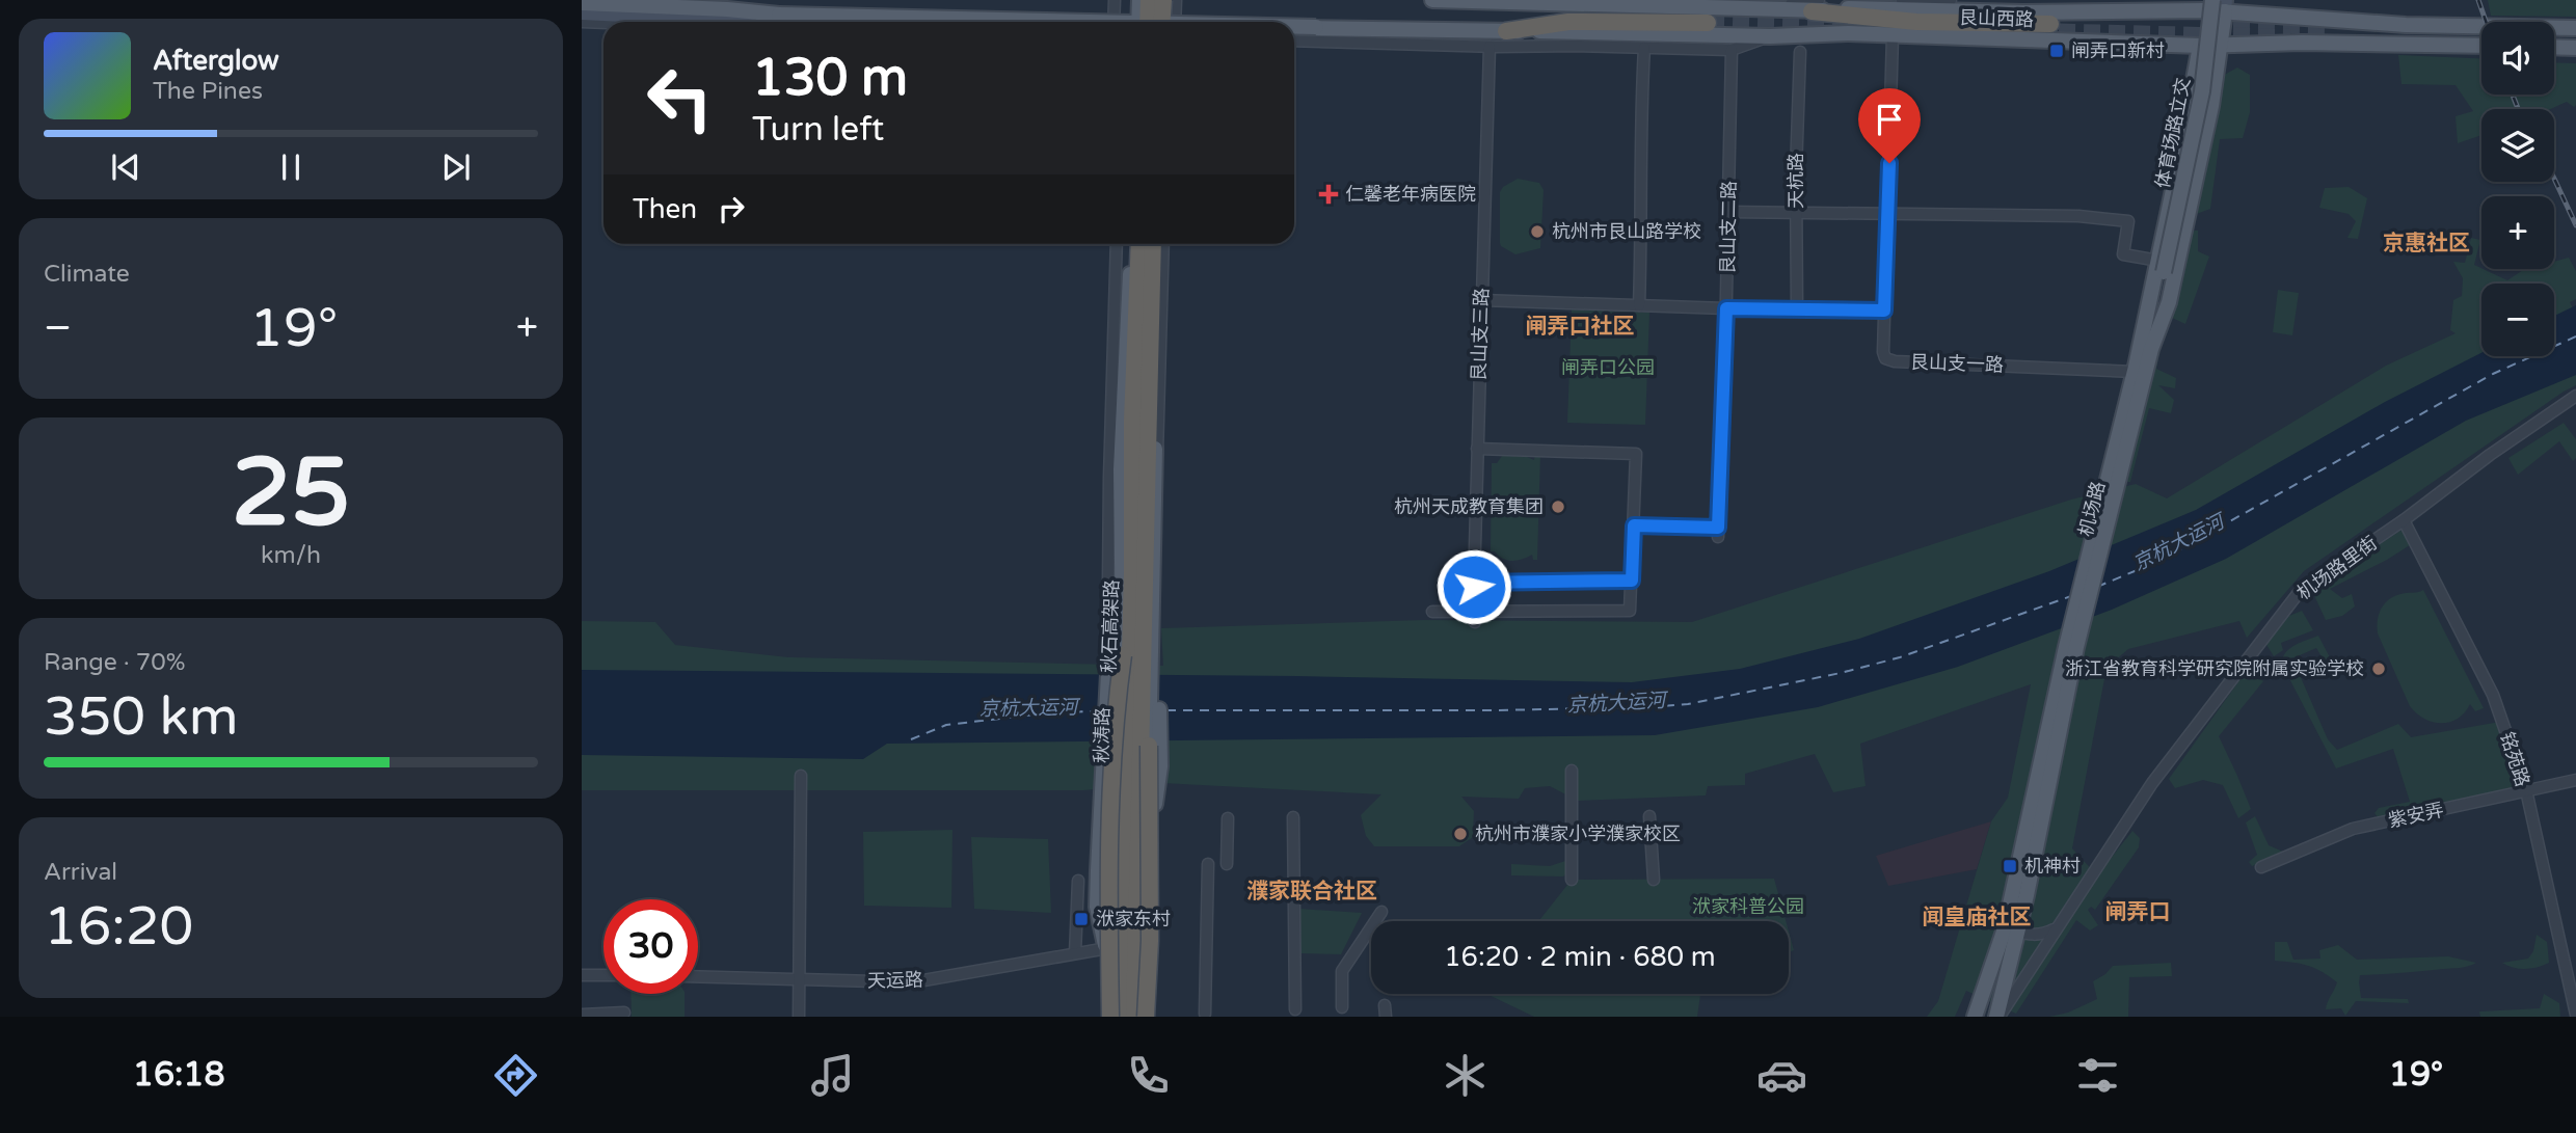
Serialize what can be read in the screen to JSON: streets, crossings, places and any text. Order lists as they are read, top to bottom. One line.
{"streets":{"highway":["秋石高架路"],"main road":["艮山西路","体育场路立交","机场路","秋涛路"],"street":["天杭路","艮山支二路","艮山支三路","艮山支一路","机场路里街","铭苑路","紫安弄","天运路"]},"crossings":[["艮山西路","体育场路立交"],["艮山西路","艮山支一路"],["艮山西路","机场路"],["体育场路立交","艮山支一路"],["体育场路立交","机场路"],["艮山支一路","机场路"],["机场路","机场路里街"],["机场路里街","铭苑路"],["铭苑路","紫安弄"]],"districts":["京惠社区","闸弄口社区","濮家联合社区","闸弄口","闻皇庙社区"],"water":["京杭大运河"],"parks":["闸弄口公园","洑家科普公园"],"places":{"transit":["闸弄口新村","机神村","洑家东村"],"health":["仁馨老年病医院"],"other":["杭州市艮山路学校","杭州天成教育集团","浙江省教育科学研究院附属实验学校","杭州市濮家小学濮家校区"]},"page":{"map_buttons":["+","−"],"turn":["130 m","Turn left"],"song":["Afterglow","The Pines"],"then":"Then","tile":["Climate",["25","km/h"],["Range · 70%","350 km"],["Arrival","16:20"]],"heat":["−","19°","+"],"limit":"30","trip":"16:20 · 2 min · 680 m","tabs":["16:18","19°"]}}
